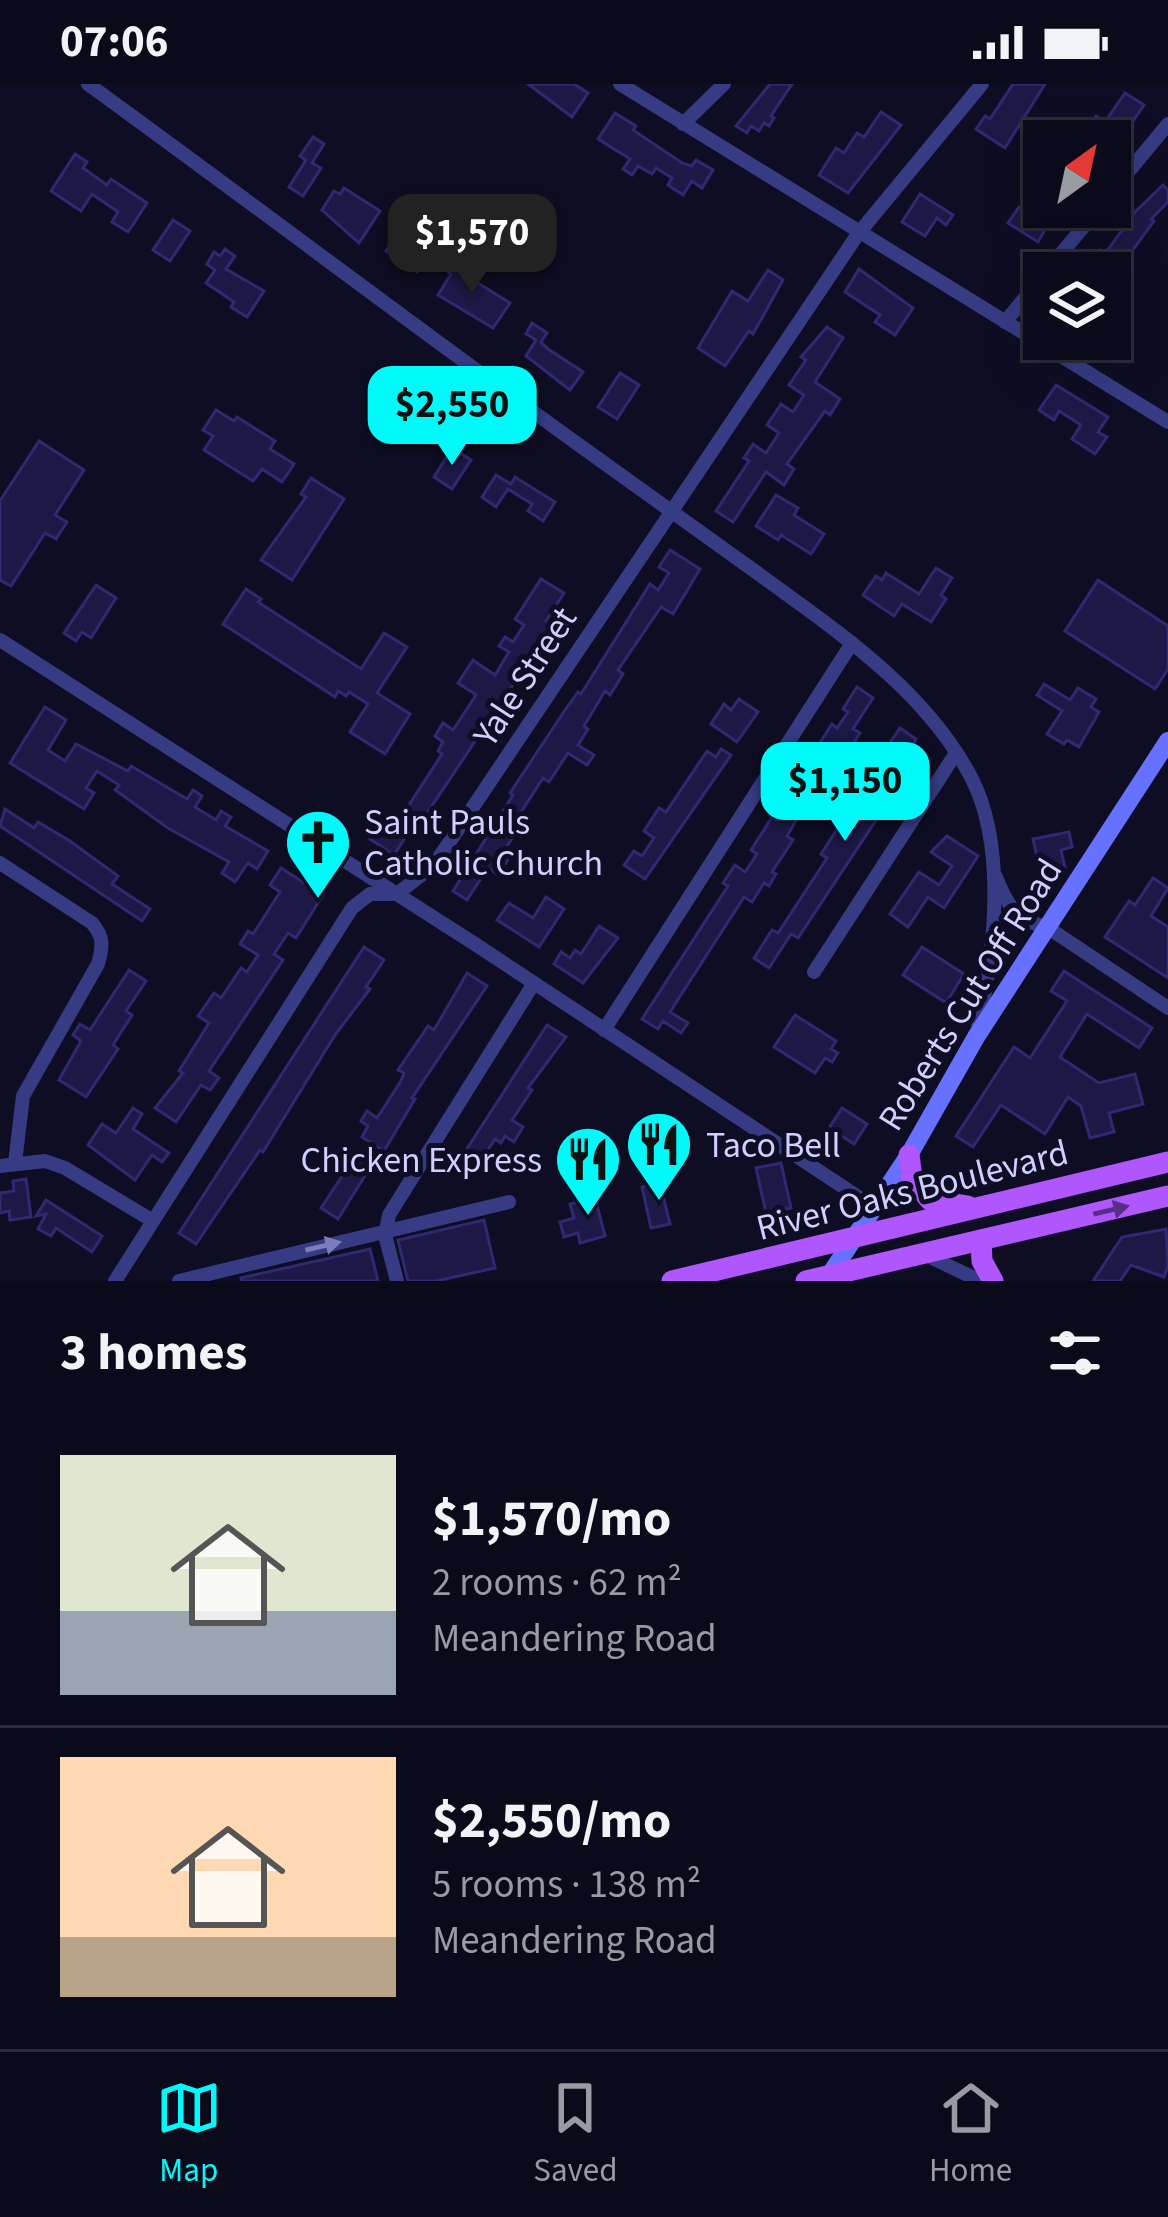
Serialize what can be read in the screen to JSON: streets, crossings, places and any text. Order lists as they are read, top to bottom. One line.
{"streets":{"main road":["River Oaks Boulevard"],"street":["Yale Street","Roberts Cut Off Road"]},"crossings":[["Roberts Cut Off Road","River Oaks Boulevard"]],"places":{"church":["Saint Pauls Catholic Church"],"restaurant":["Taco Bell","Chicken Express"]},"north":"top right","page":{"status":"07:06","price":["$1,570","$2,550","$1,150"],"heading":"3 homes","list":[{"name":"$1,570/mo","note":"2 rooms · 62 m² · Meandering Road"},{"name":"$2,550/mo","note":"5 rooms · 138 m² · Meandering Road"}],"tabs":["Map","Saved","Home"]}}
